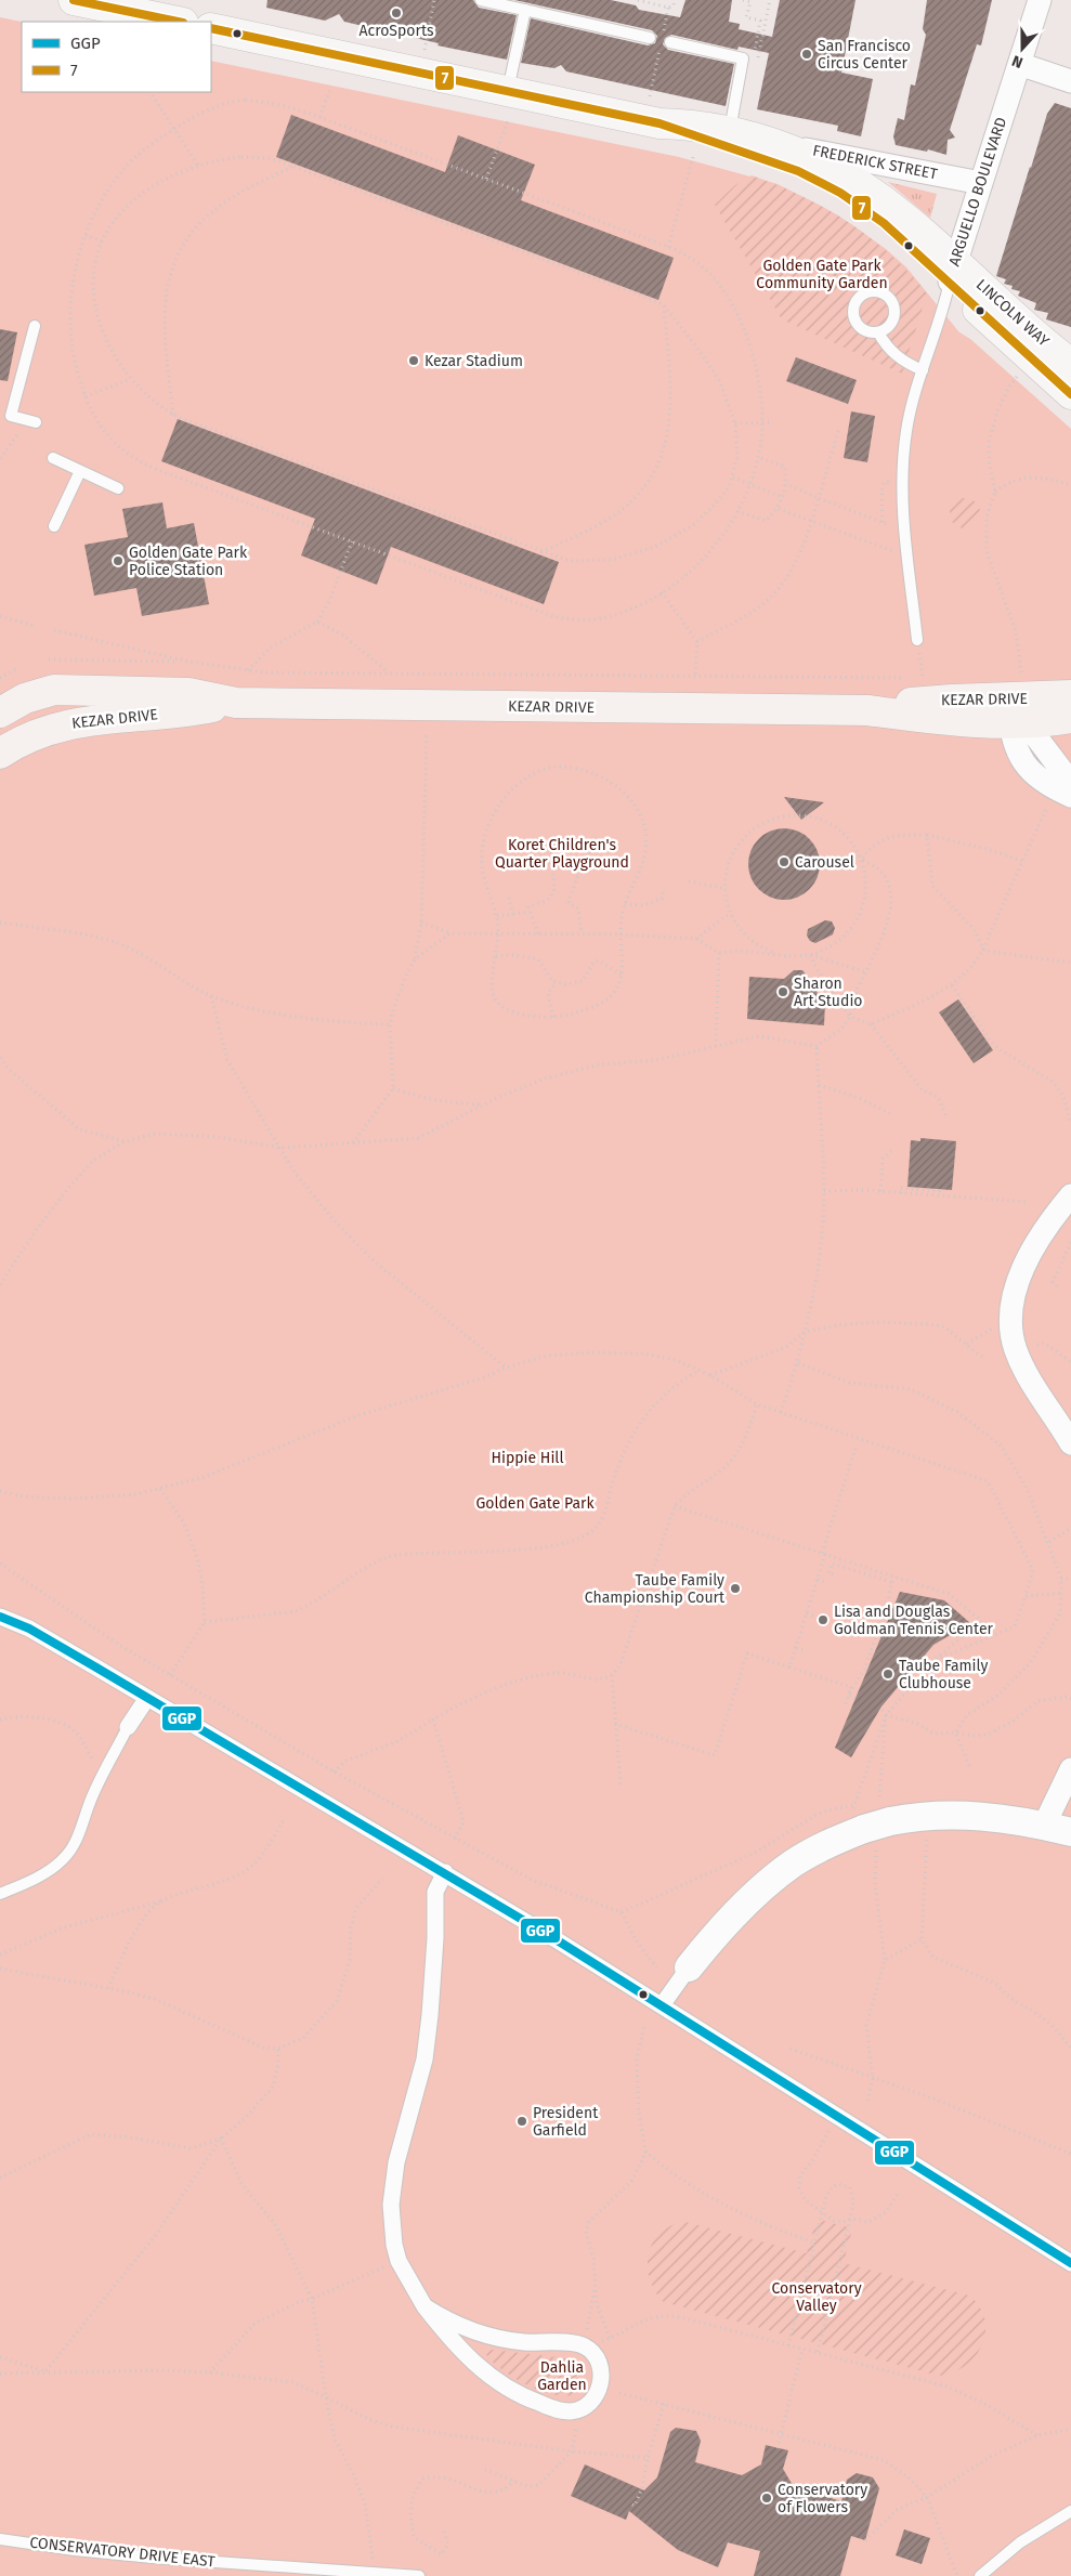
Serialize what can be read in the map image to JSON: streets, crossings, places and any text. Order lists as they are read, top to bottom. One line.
{"streets":{"main road":["FREDERICK STREET","LINCOLN WAY","KEZAR DRIVE"],"street":["ARGUELLO BOULEVARD"],"lane":["CONSERVATORY DRIVE EAST"]},"crossings":[["FREDERICK STREET","ARGUELLO BOULEVARD"],["FREDERICK STREET","LINCOLN WAY"],["ARGUELLO BOULEVARD","LINCOLN WAY"]],"parks":["Golden Gate Park Community Garden","Koret Children's Quarter Playground","Hippie Hill","Golden Gate Park","Conservatory Valley","Dahlia Garden"],"places":["AcroSports","San Francisco Circus Center","Kezar Stadium","Golden Gate Park Police Station","Carousel","Sharon Art Studio","Taube Family Championship Court","Lisa and Douglas Goldman Tennis Center","Taube Family Clubhouse","President Garfield","Conservatory of Flowers"],"lines":["transit line 7","transit line GGP"],"legend":["GGP","7"],"north":"bottom"}
